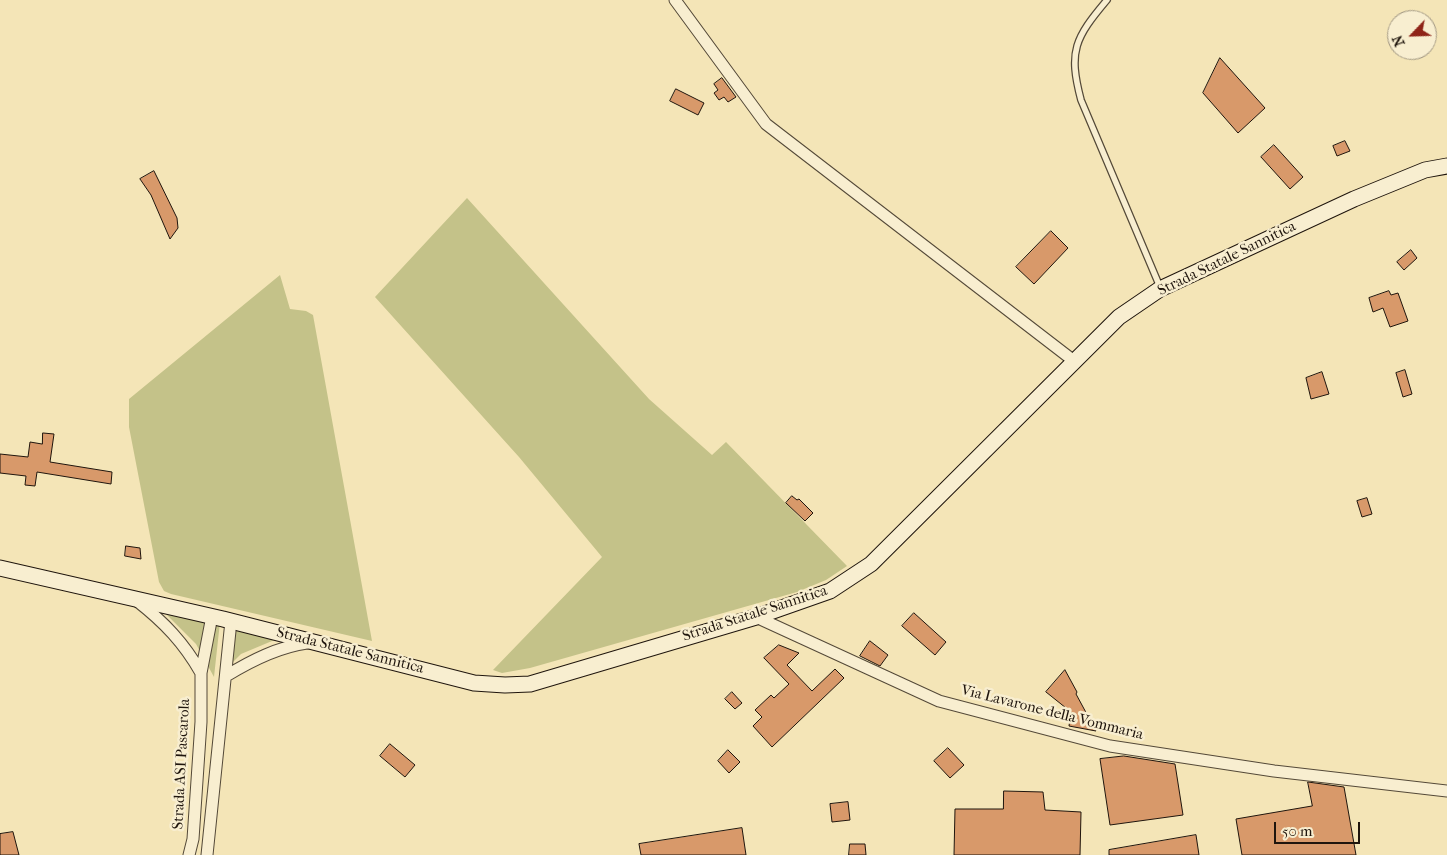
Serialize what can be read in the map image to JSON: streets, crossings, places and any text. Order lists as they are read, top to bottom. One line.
{"streets":{"main road":["Strada Statale Sannitica"],"street":["Via Lavarone della Vommaria","Strada ASI Pascarola"]},"crossings":[["Strada Statale Sannitica","Via Lavarone della Vommaria"],["Strada Statale Sannitica","Strada ASI Pascarola"]],"scale_bar":"50 m","north":"bottom left"}
